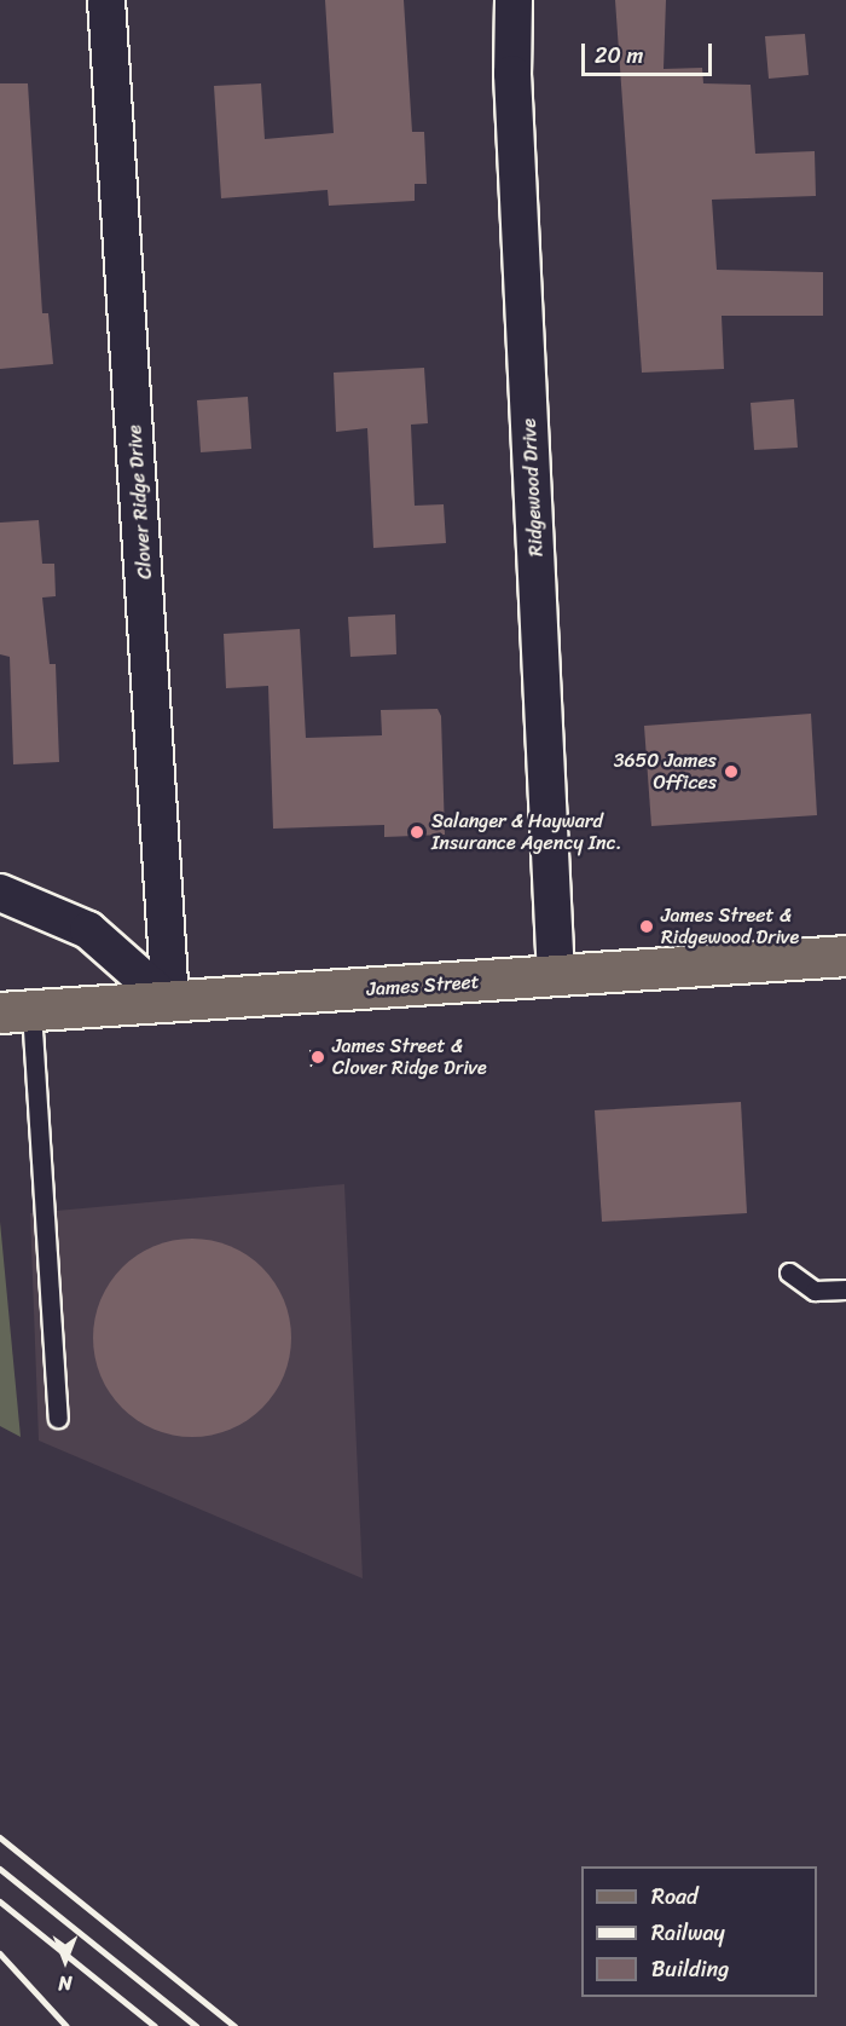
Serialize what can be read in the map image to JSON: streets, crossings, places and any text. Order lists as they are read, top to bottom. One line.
{"streets":{"main road":["James Street"],"street":["Ridgewood Drive","Clover Ridge Drive"]},"crossings":[["Ridgewood Drive","James Street"],["Clover Ridge Drive","James Street"]],"places":["3650 James Offices","Salanger & Hayward Insurance Agency Inc.","James Street & Ridgewood Drive","James Street & Clover Ridge Drive"],"legend":["Road","Railway","Building"],"scale_bar":"20 m","north":"bottom"}
